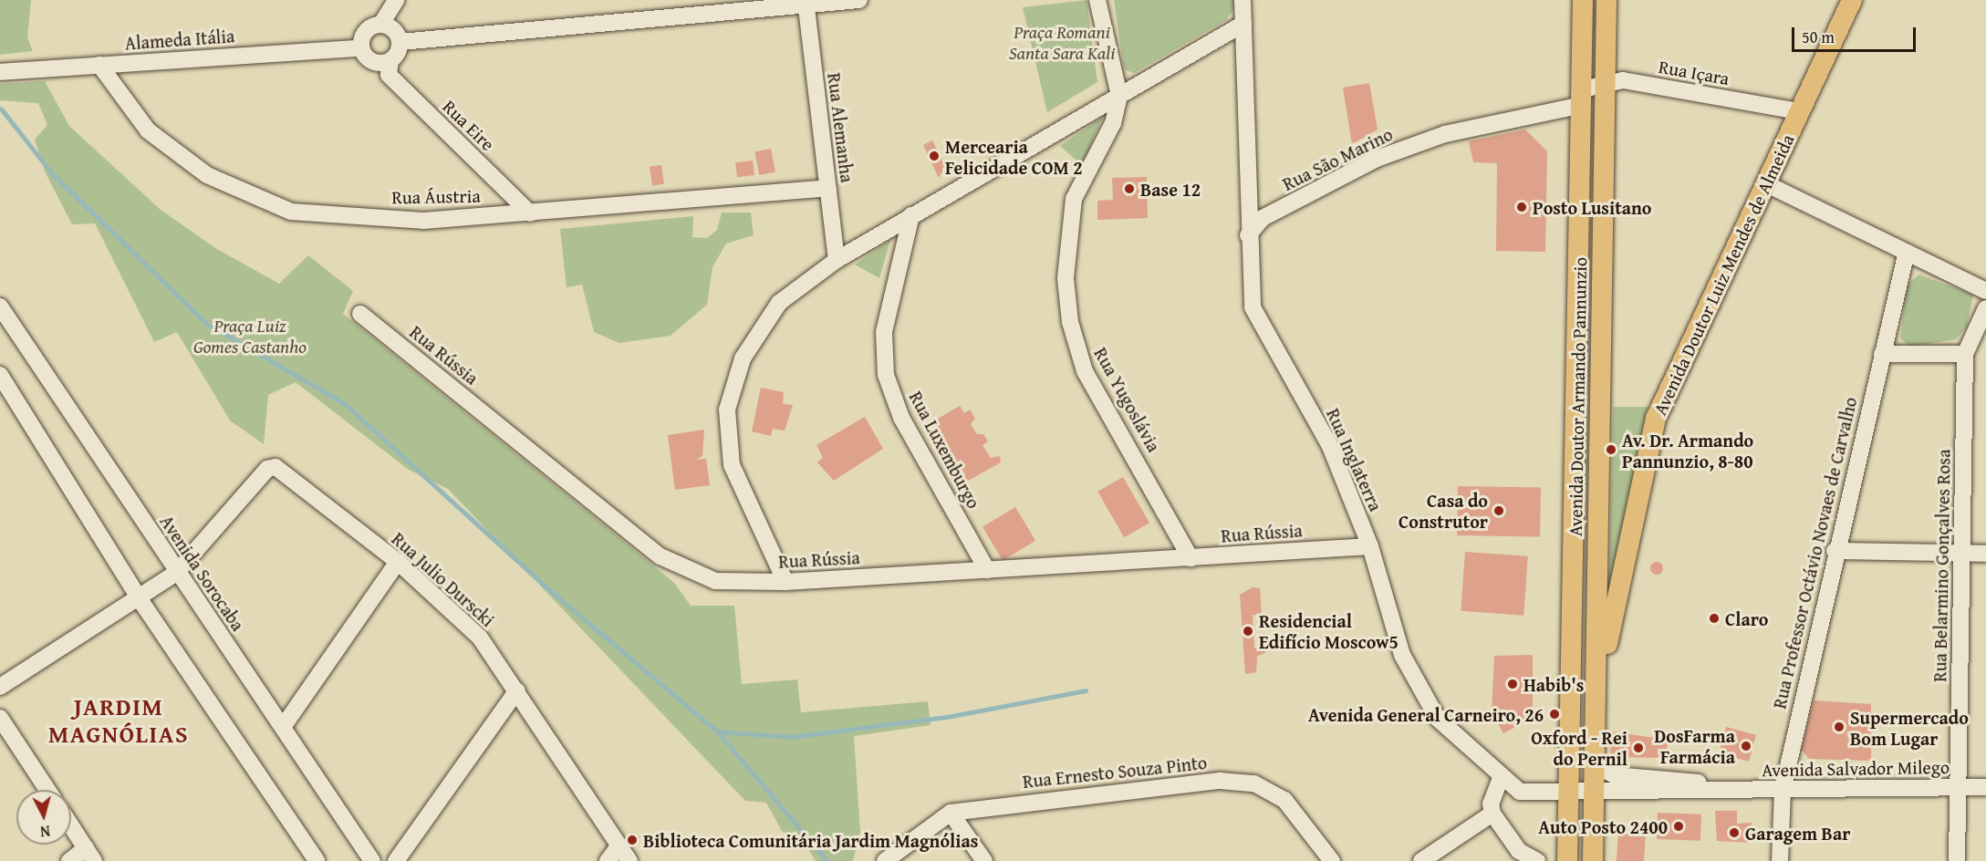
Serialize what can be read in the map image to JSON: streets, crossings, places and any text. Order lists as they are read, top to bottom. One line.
{"streets":{"main road":["Avenida Doutor Luiz Mendes de Almeida","Avenida Doutor Armando Pannunzio"],"street":["Alameda Itália","Rua Içara","Rua Eire","Rua Alemanha","Rua São Marino","Rua Áustria","Rua Rússia","Rua Yugoslávia","Rua Luxemburgo","Rua Inglaterra","Rua Professor Octávio Novaes de Carvalho","Rua Belarmino Gonçalves Rosa","Avenida Sorocaba","Rua Julio Durscki","Avenida Salvador Milego","Rua Ernesto Souza Pinto"]},"crossings":[["Alameda Itália","Rua Eire"],["Alameda Itália","Rua Áustria"],["Rua Içara","Rua São Marino"],["Rua Içara","Avenida Doutor Luiz Mendes de Almeida"],["Rua Içara","Avenida Doutor Armando Pannunzio"],["Rua Eire","Rua Áustria"],["Rua Alemanha","Rua Áustria"],["Rua São Marino","Avenida Doutor Armando Pannunzio"],["Rua São Marino","Rua Inglaterra"],["Avenida Doutor Luiz Mendes de Almeida","Avenida Doutor Armando Pannunzio"],["Rua Rússia","Rua Yugoslávia"],["Rua Rússia","Rua Luxemburgo"],["Rua Rússia","Rua Inglaterra"],["Avenida Doutor Armando Pannunzio","Rua Inglaterra"],["Avenida Doutor Armando Pannunzio","Avenida Salvador Milego"],["Rua Inglaterra","Avenida Salvador Milego"],["Rua Professor Octávio Novaes de Carvalho","Avenida Salvador Milego"],["Rua Belarmino Gonçalves Rosa","Avenida Salvador Milego"],["Avenida Sorocaba","Rua Julio Durscki"]],"districts":["JARDIM MAGNÓLIAS"],"parks":["Praça Romani Santa Sara Kali","Praça Luiz Gomes Castanho"],"places":["Mercearia Felicidade COM 2","Base 12","Posto Lusitano","Av. Dr. Armando Pannunzio, 8-80","Casa do Construtor","Claro","Residencial Edifício Moscow5","Habib's","Avenida General Carneiro, 26","Supermercado Bom Lugar","DosFarma Farmácia","Oxford - Rei do Pernil","Auto Posto 2400","Garagem Bar","Biblioteca Comunitária Jardim Magnólias"],"scale_bar":"50 m","north":"bottom"}
